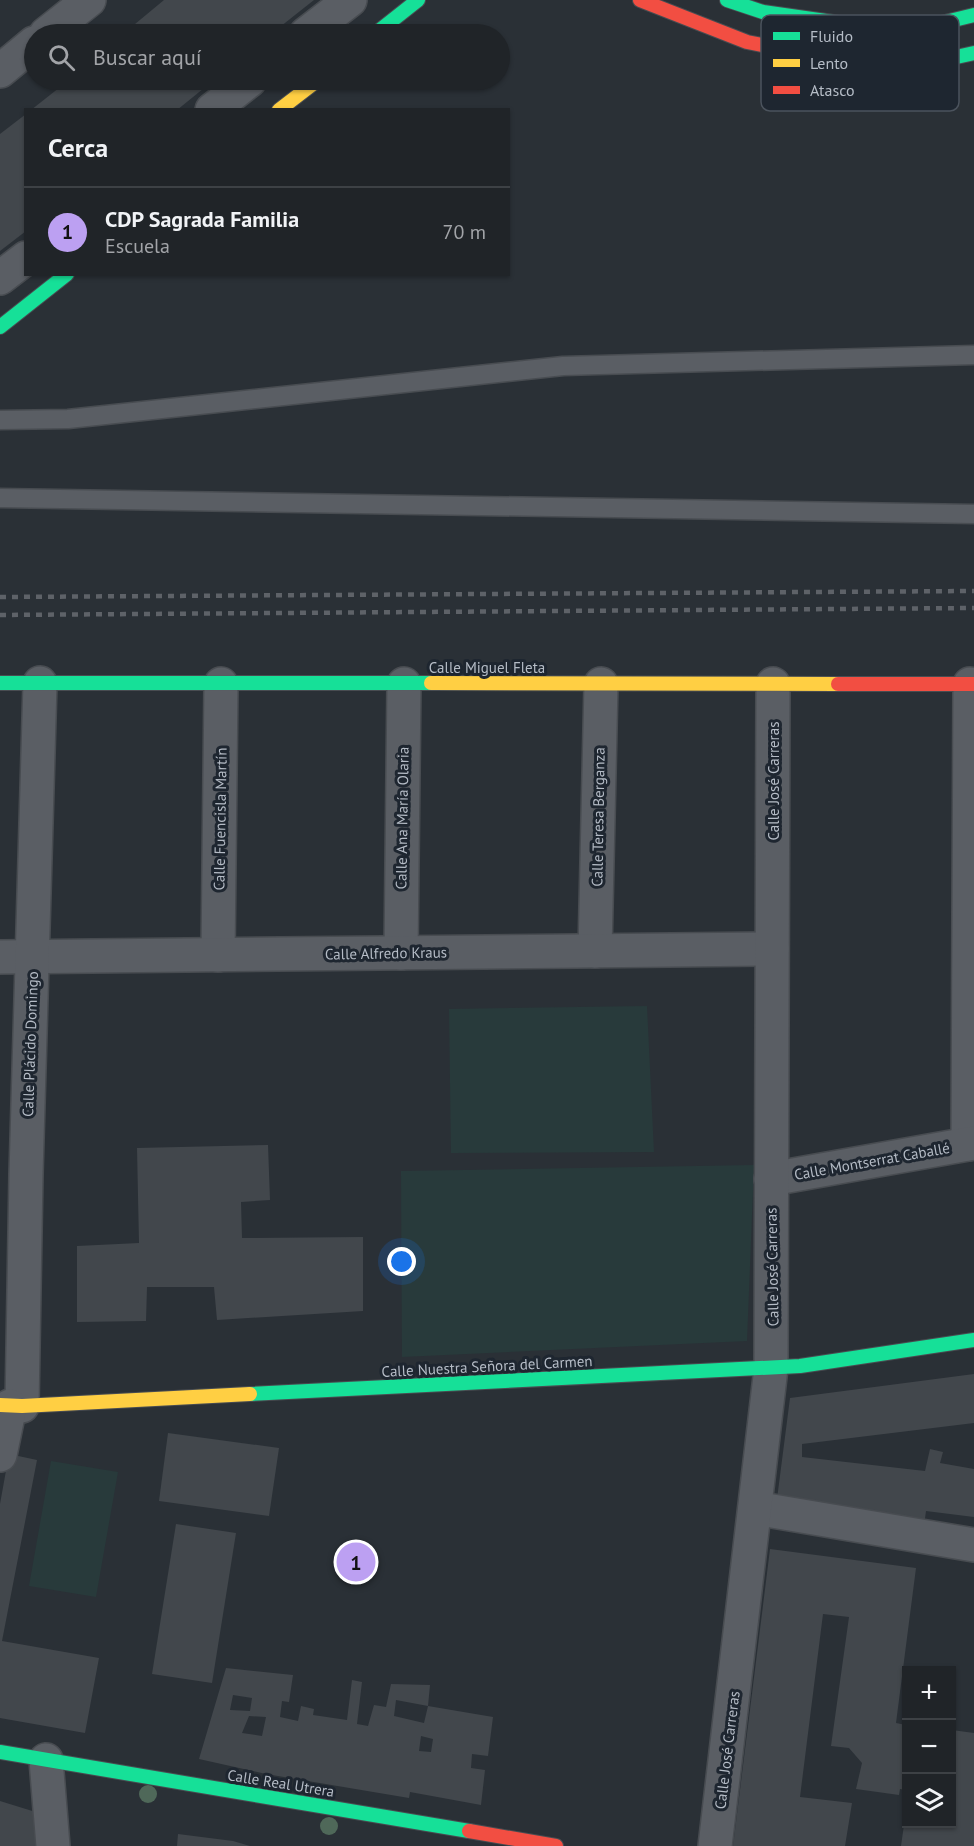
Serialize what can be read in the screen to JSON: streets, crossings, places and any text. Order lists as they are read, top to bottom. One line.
{"streets":{"street":["Calle Miguel Fleta","Calle José Carreras","Calle Teresa Berganza","Calle Ana María Olaria","Calle Fuencisla Martín","Calle Alfredo Kraus","Calle Plácido Domingo","Calle Montserrat Caballé","Calle Nuestra Señora del Carmen","Calle Real Utrera"]},"crossings":[["Calle Miguel Fleta","Calle José Carreras"],["Calle Miguel Fleta","Calle Teresa Berganza"],["Calle Miguel Fleta","Calle Ana María Olaria"],["Calle Miguel Fleta","Calle Fuencisla Martín"],["Calle Miguel Fleta","Calle Plácido Domingo"],["Calle José Carreras","Calle Alfredo Kraus"],["Calle José Carreras","Calle Montserrat Caballé"],["Calle José Carreras","Calle Nuestra Señora del Carmen"],["Calle Teresa Berganza","Calle Alfredo Kraus"],["Calle Ana María Olaria","Calle Alfredo Kraus"],["Calle Fuencisla Martín","Calle Alfredo Kraus"],["Calle Alfredo Kraus","Calle Plácido Domingo"],["Calle Plácido Domingo","Calle Nuestra Señora del Carmen"]],"legend":["Fluido","Lento","Atasco"],"page":{"search":"Buscar aquí","heading":"Cerca","list":[{"mark":"1","name":"CDP Sagrada Familia","note":"Escuela","value":"70 m"}],"pins":"1","map_buttons":["+","−"]}}
